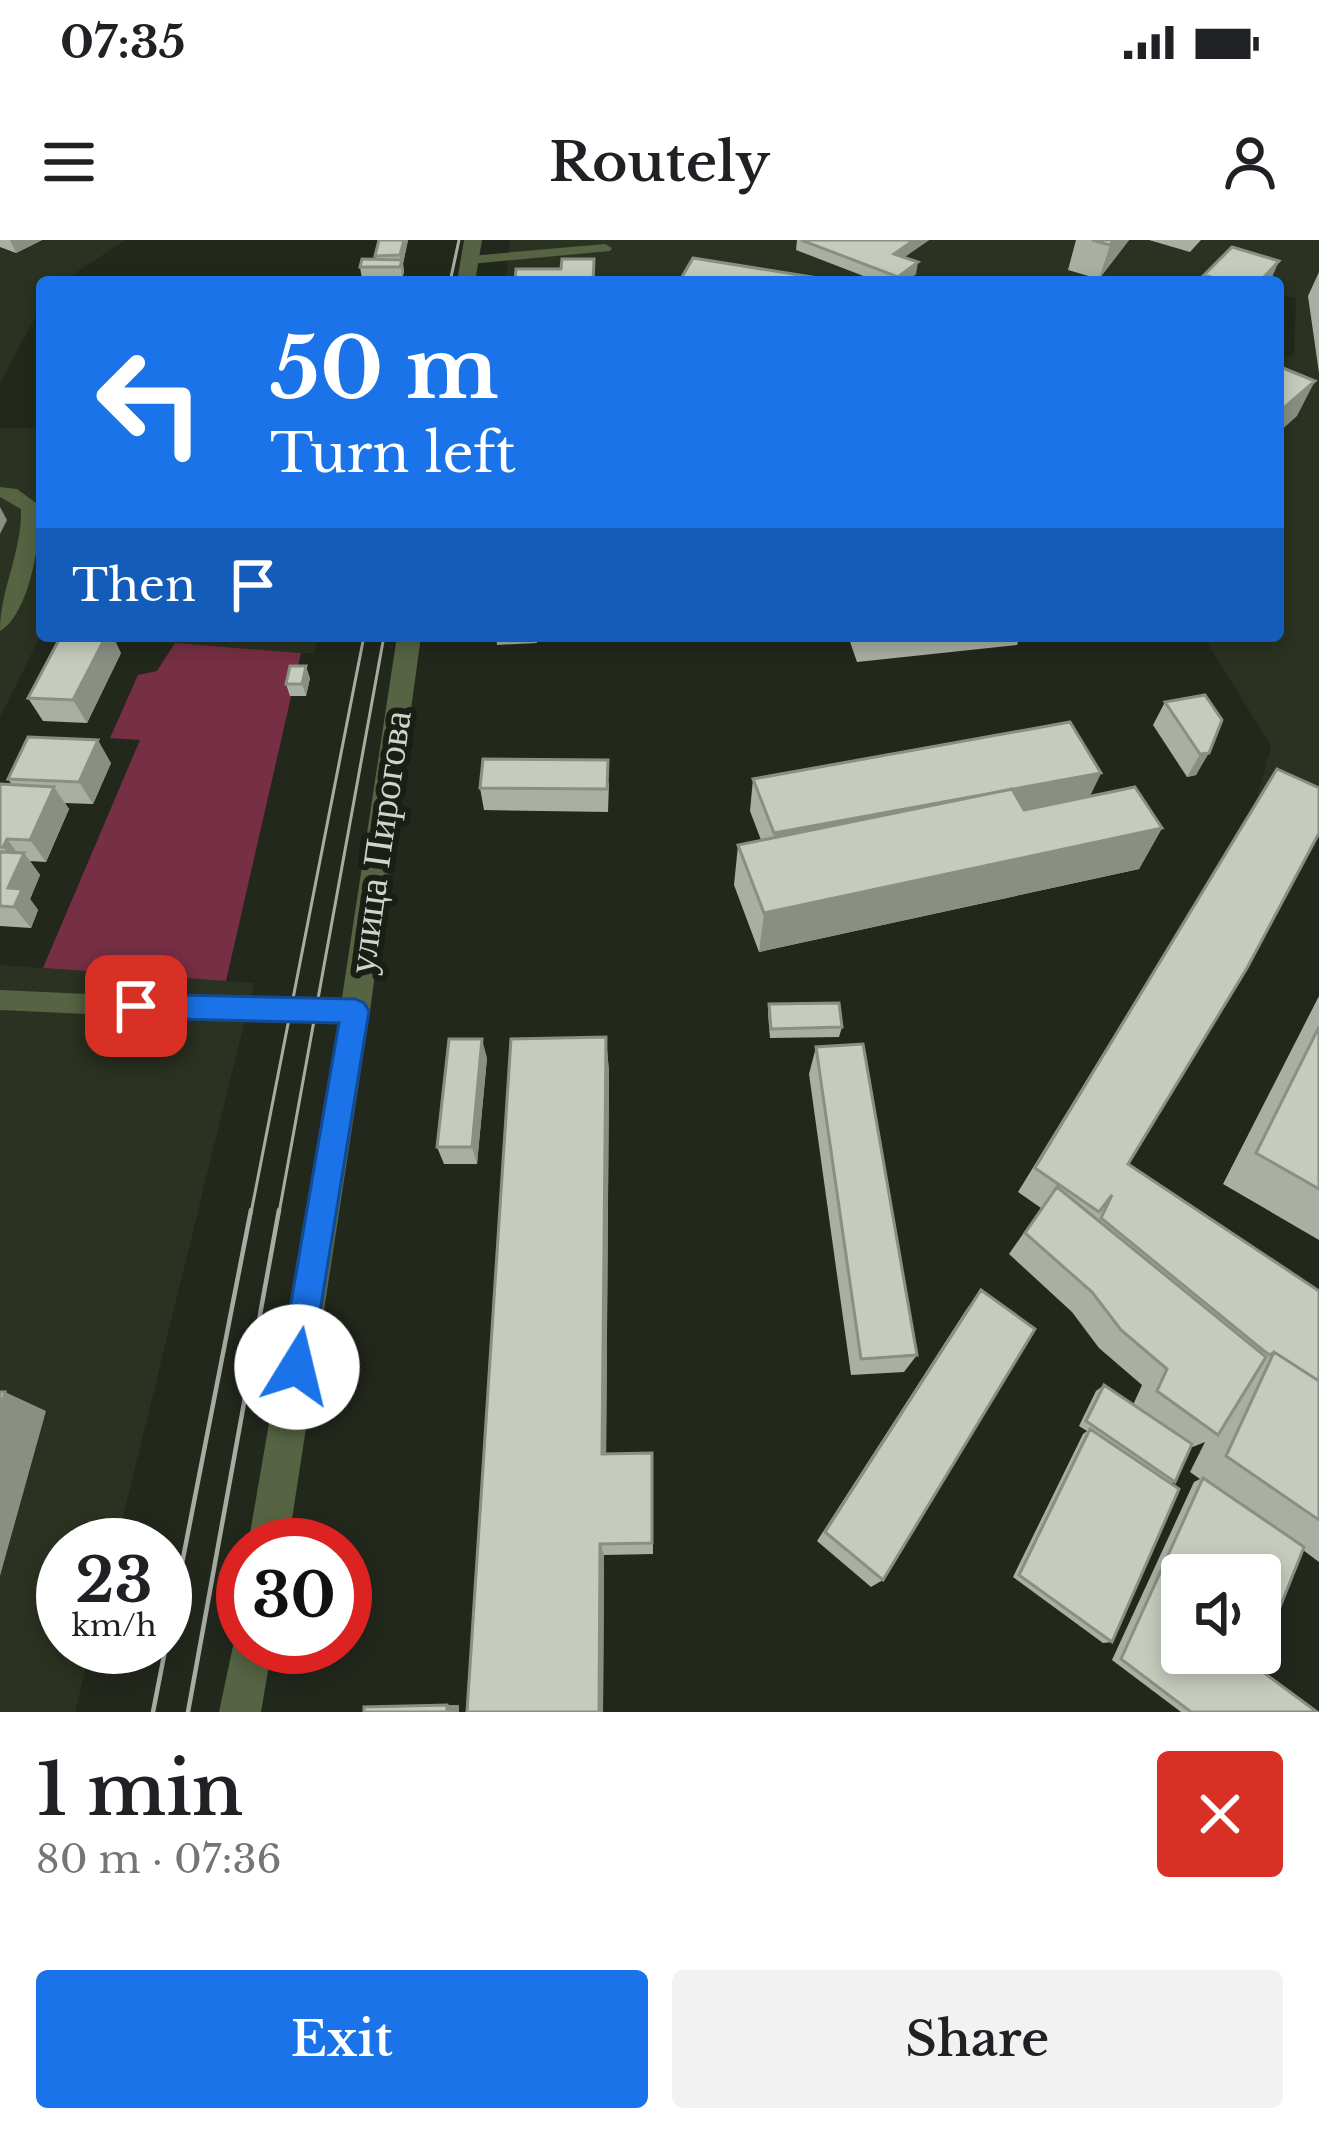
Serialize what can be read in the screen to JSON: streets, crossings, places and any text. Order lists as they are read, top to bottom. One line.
{"streets":{"street":["улица Пирогова"]},"page":{"status":"07:35","header":"Routely","turn":["50 m","Turn left"],"then":"Then","speed":"23 km/h","limit":"30","heading":["1 min","80 m · 07:36"],"buttons":["Exit","Share"]}}
